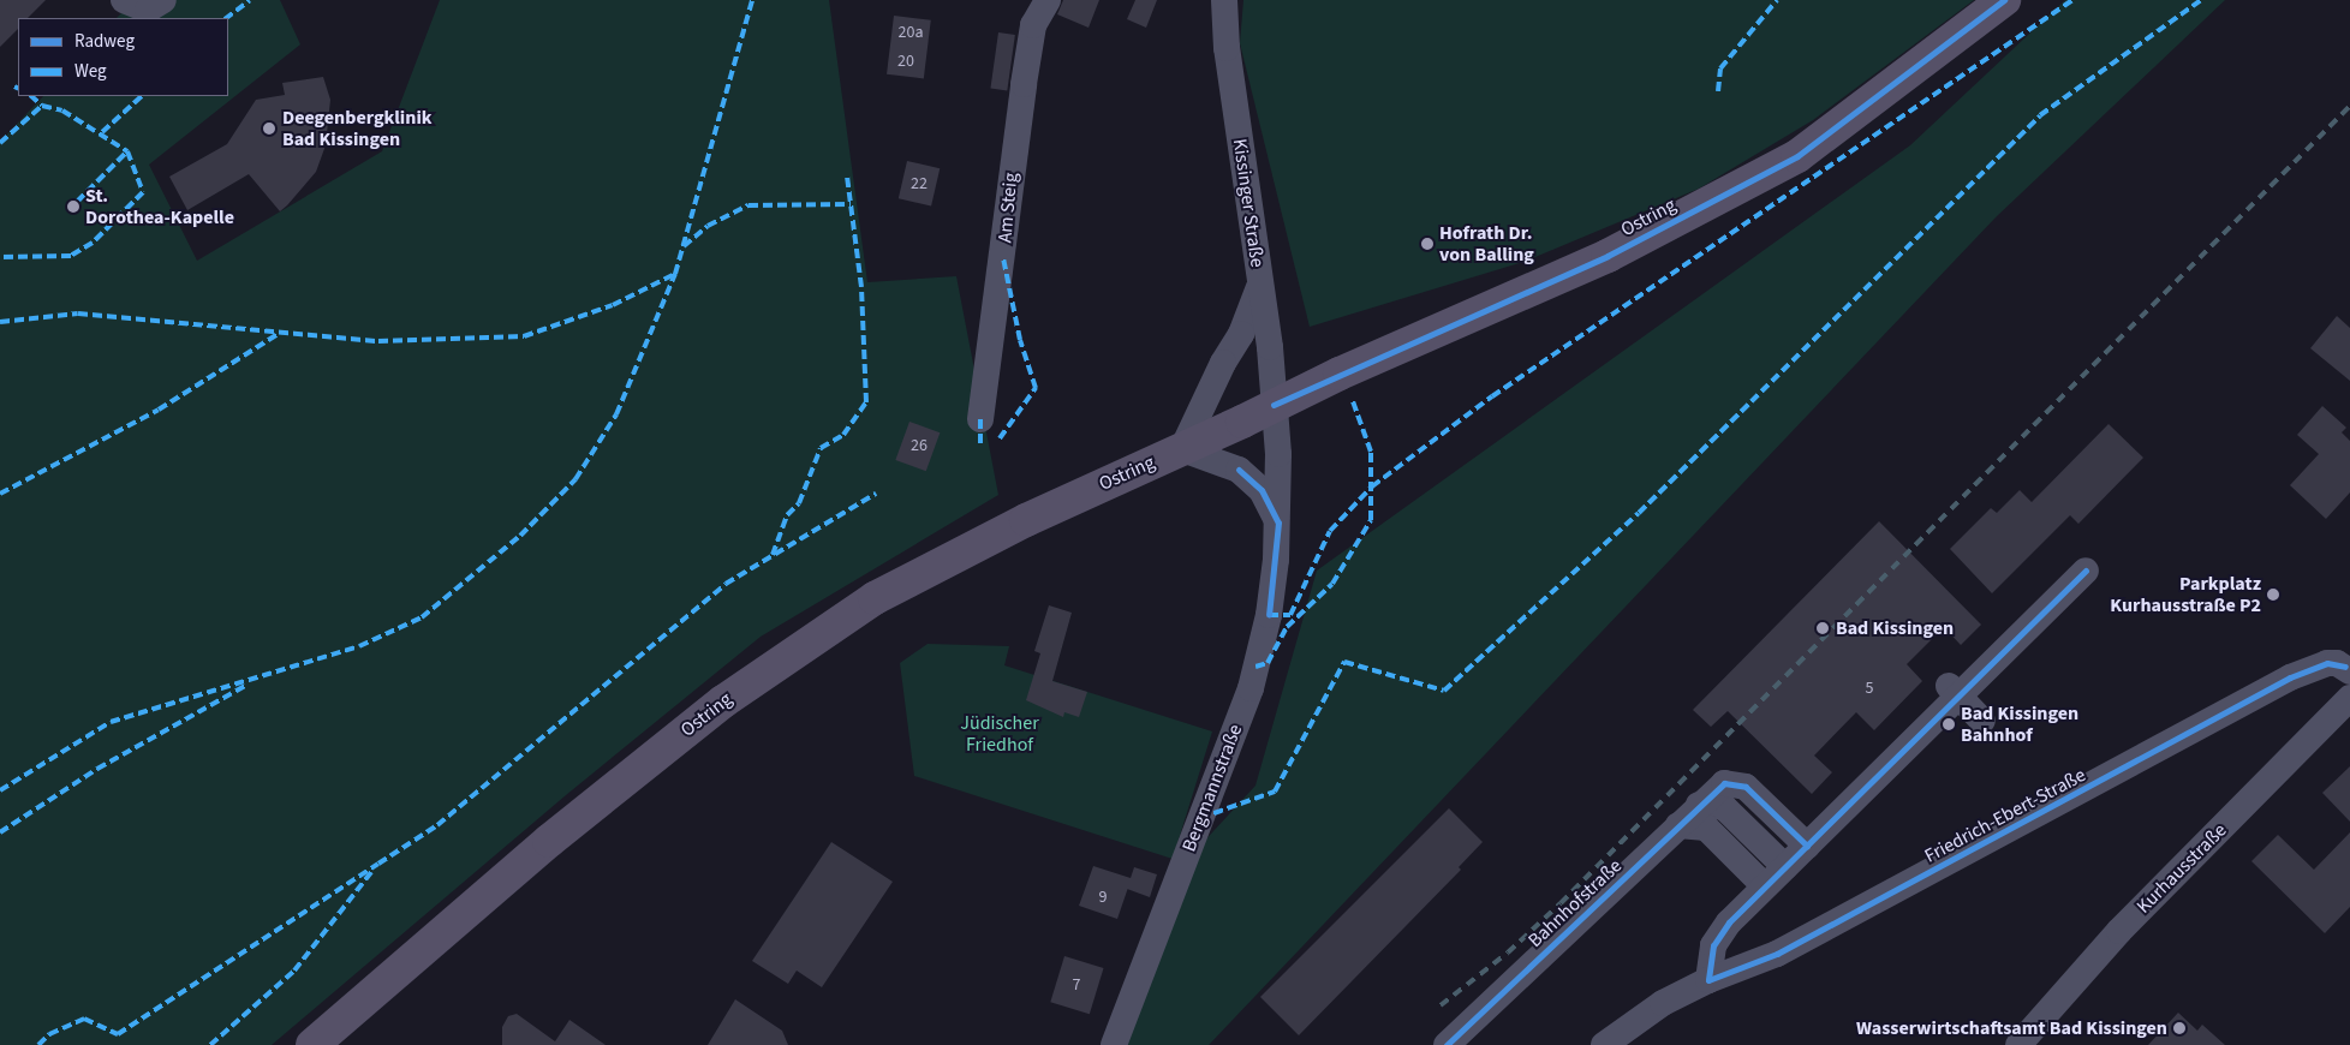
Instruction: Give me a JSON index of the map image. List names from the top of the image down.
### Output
{
  "streets": {
    "main road": ["Ostring"],
    "street": [
      "Kissinger Straße",
      "Am Steig",
      "Bergmannstraße",
      "Friedrich-Ebert-Straße",
      "Kurhausstraße",
      "Bahnhofstraße"
    ]
  },
  "crossings": [
    ["Kissinger Straße", "Ostring"],
    ["Kissinger Straße", "Bergmannstraße"],
    ["Ostring", "Bergmannstraße"]
  ],
  "parks": ["Jüdischer Friedhof"],
  "places": [
    "Deegenbergklinik Bad Kissingen",
    "St. Dorothea-Kapelle",
    "Hofrath Dr. von Balling",
    "Parkplatz Kurhausstraße P2",
    "Bad Kissingen",
    "Bad Kissingen Bahnhof",
    "Wasserwirtschaftsamt Bad Kissingen"
  ],
  "house_numbers": [
    "20a",
    "20",
    "22",
    "26",
    "5",
    "9",
    "7"
  ],
  "legend": ["Radweg", "Weg"]
}
